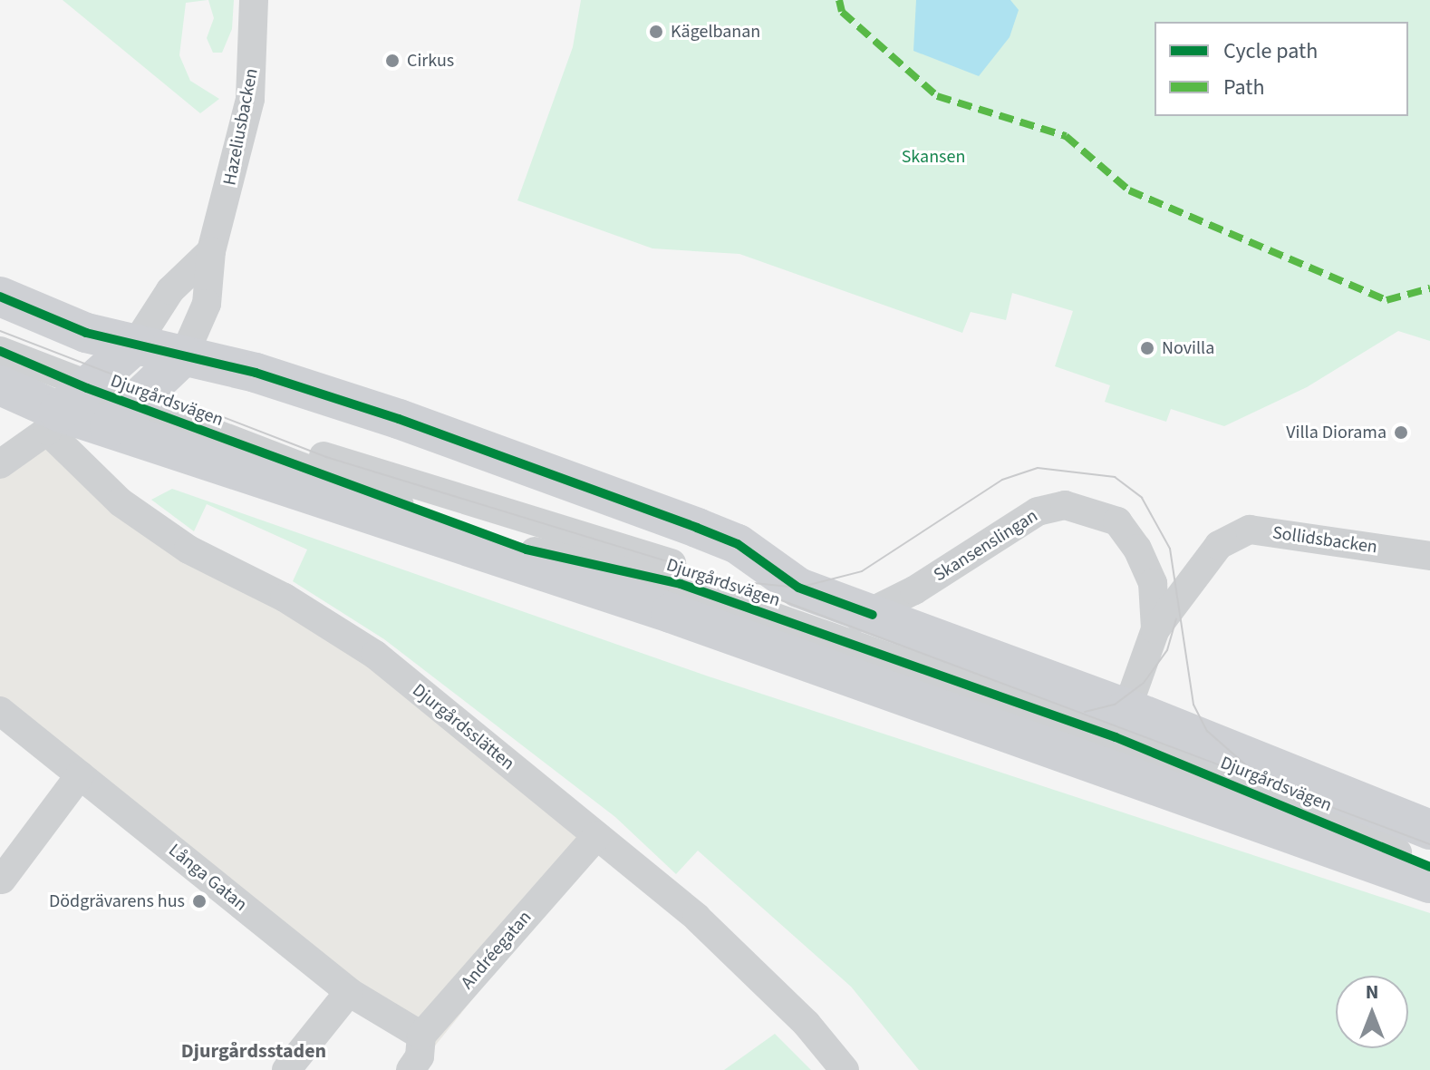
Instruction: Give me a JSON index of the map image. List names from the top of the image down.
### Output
{
  "streets": {
    "street": [
      "Hazeliusbacken",
      "Djurgårdsvägen",
      "Sollidsbacken",
      "Skansenslingan",
      "Djurgårdsslätten",
      "Långa Gatan",
      "Andréegatan"
    ]
  },
  "crossings": [
    ["Hazeliusbacken", "Djurgårdsvägen"],
    ["Djurgårdsvägen", "Sollidsbacken"],
    ["Djurgårdsvägen", "Skansenslingan"],
    ["Djurgårdsvägen", "Djurgårdsslätten"],
    ["Sollidsbacken", "Skansenslingan"],
    ["Djurgårdsslätten", "Andréegatan"],
    ["Långa Gatan", "Andréegatan"]
  ],
  "districts": ["Djurgårdsstaden"],
  "parks": ["Skansen"],
  "places": [
    "Kägelbanan",
    "Cirkus",
    "Novilla",
    "Villa Diorama",
    "Dödgrävarens hus"
  ],
  "legend": ["Cycle path", "Path"],
  "north": "top"
}
